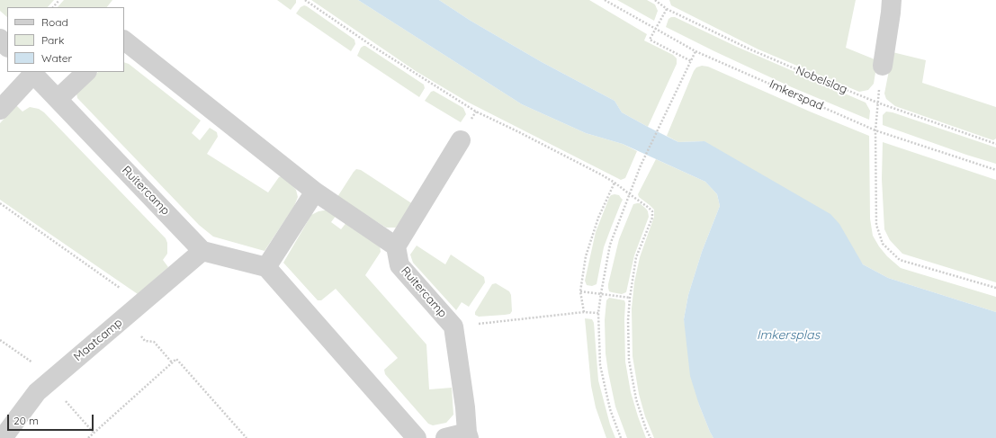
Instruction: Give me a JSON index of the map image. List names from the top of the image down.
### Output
{
  "streets": {
    "street": ["Ruitercamp", "Maatcamp"],
    "path": ["Nobelslag", "Imkerspad"]
  },
  "crossings": [
    ["Ruitercamp", "Maatcamp"]
  ],
  "water": ["Imkersplas"],
  "legend": ["Road", "Park", "Water"],
  "scale_bar": "20 m"
}
